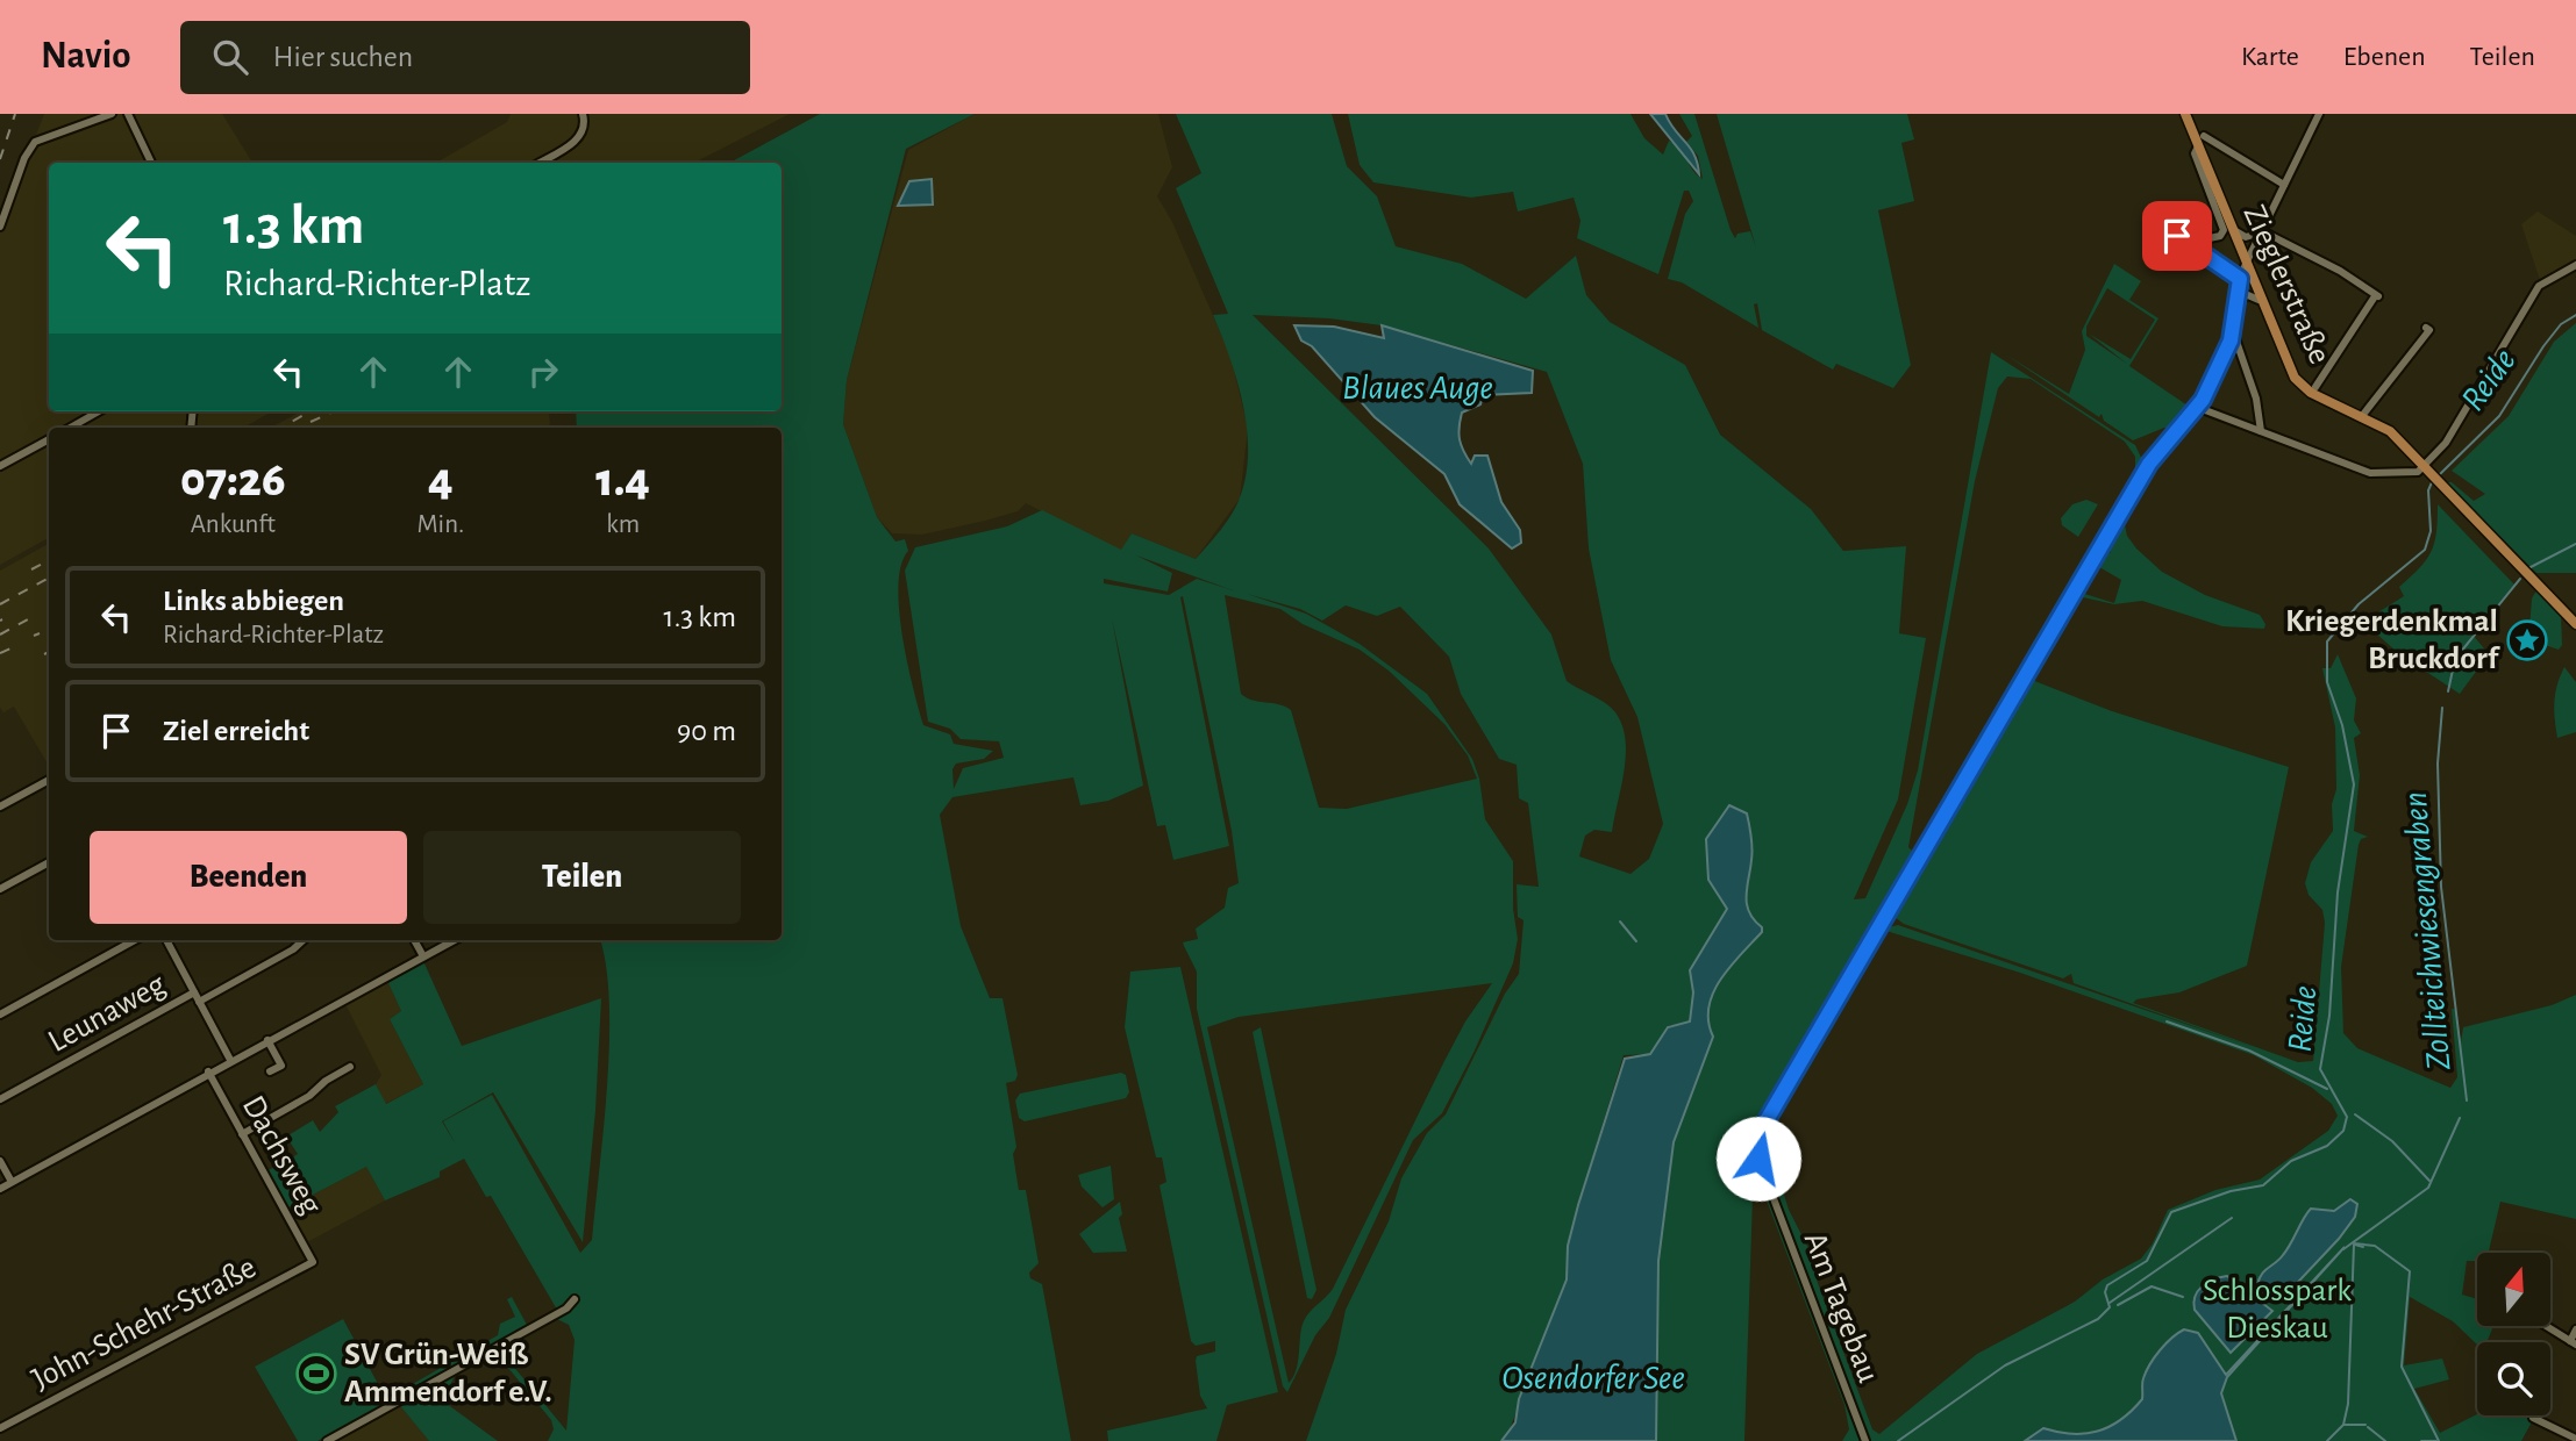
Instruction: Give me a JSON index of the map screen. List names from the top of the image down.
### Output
{
  "streets": {
    "main road": ["Zieglerstraße"],
    "street": [
      "Leunaweg",
      "Dachsweg",
      "Am Tagebau",
      "John-Schehr-Straße"
    ]
  },
  "crossings": [
    ["Zieglerstraße", "Am Tagebau"],
    ["Dachsweg", "John-Schehr-Straße"]
  ],
  "water": [
    "Reide",
    "Blaues Auge",
    "Zollteichwiesengraben",
    "Osendorfer See"
  ],
  "parks": ["Schlosspark Dieskau"],
  "places": {
    "place": ["Kriegerdenkmal Bruckdorf"],
    "sports": ["SV Grün-Weiß Ammendorf e.V."]
  },
  "north": "top",
  "page": {
    "header": "Navio",
    "search": "Hier suchen",
    "nav": ["Karte", "Ebenen", "Teilen"],
    "turn": ["1.3 km", "Richard-Richter-Platz"],
    "eta": [
      "07:26",
      "Ankunft",
      "4",
      "Min.",
      "1.4",
      "km"
    ],
    "list": [
      {
        "name": "Links abbiegen",
        "note": "Richard-Richter-Platz",
        "value": "1.3 km"
      },
      {
        "name": "Ziel erreicht",
        "value": "90 m"
      }
    ],
    "buttons": ["Beenden", "Teilen"]
  }
}
